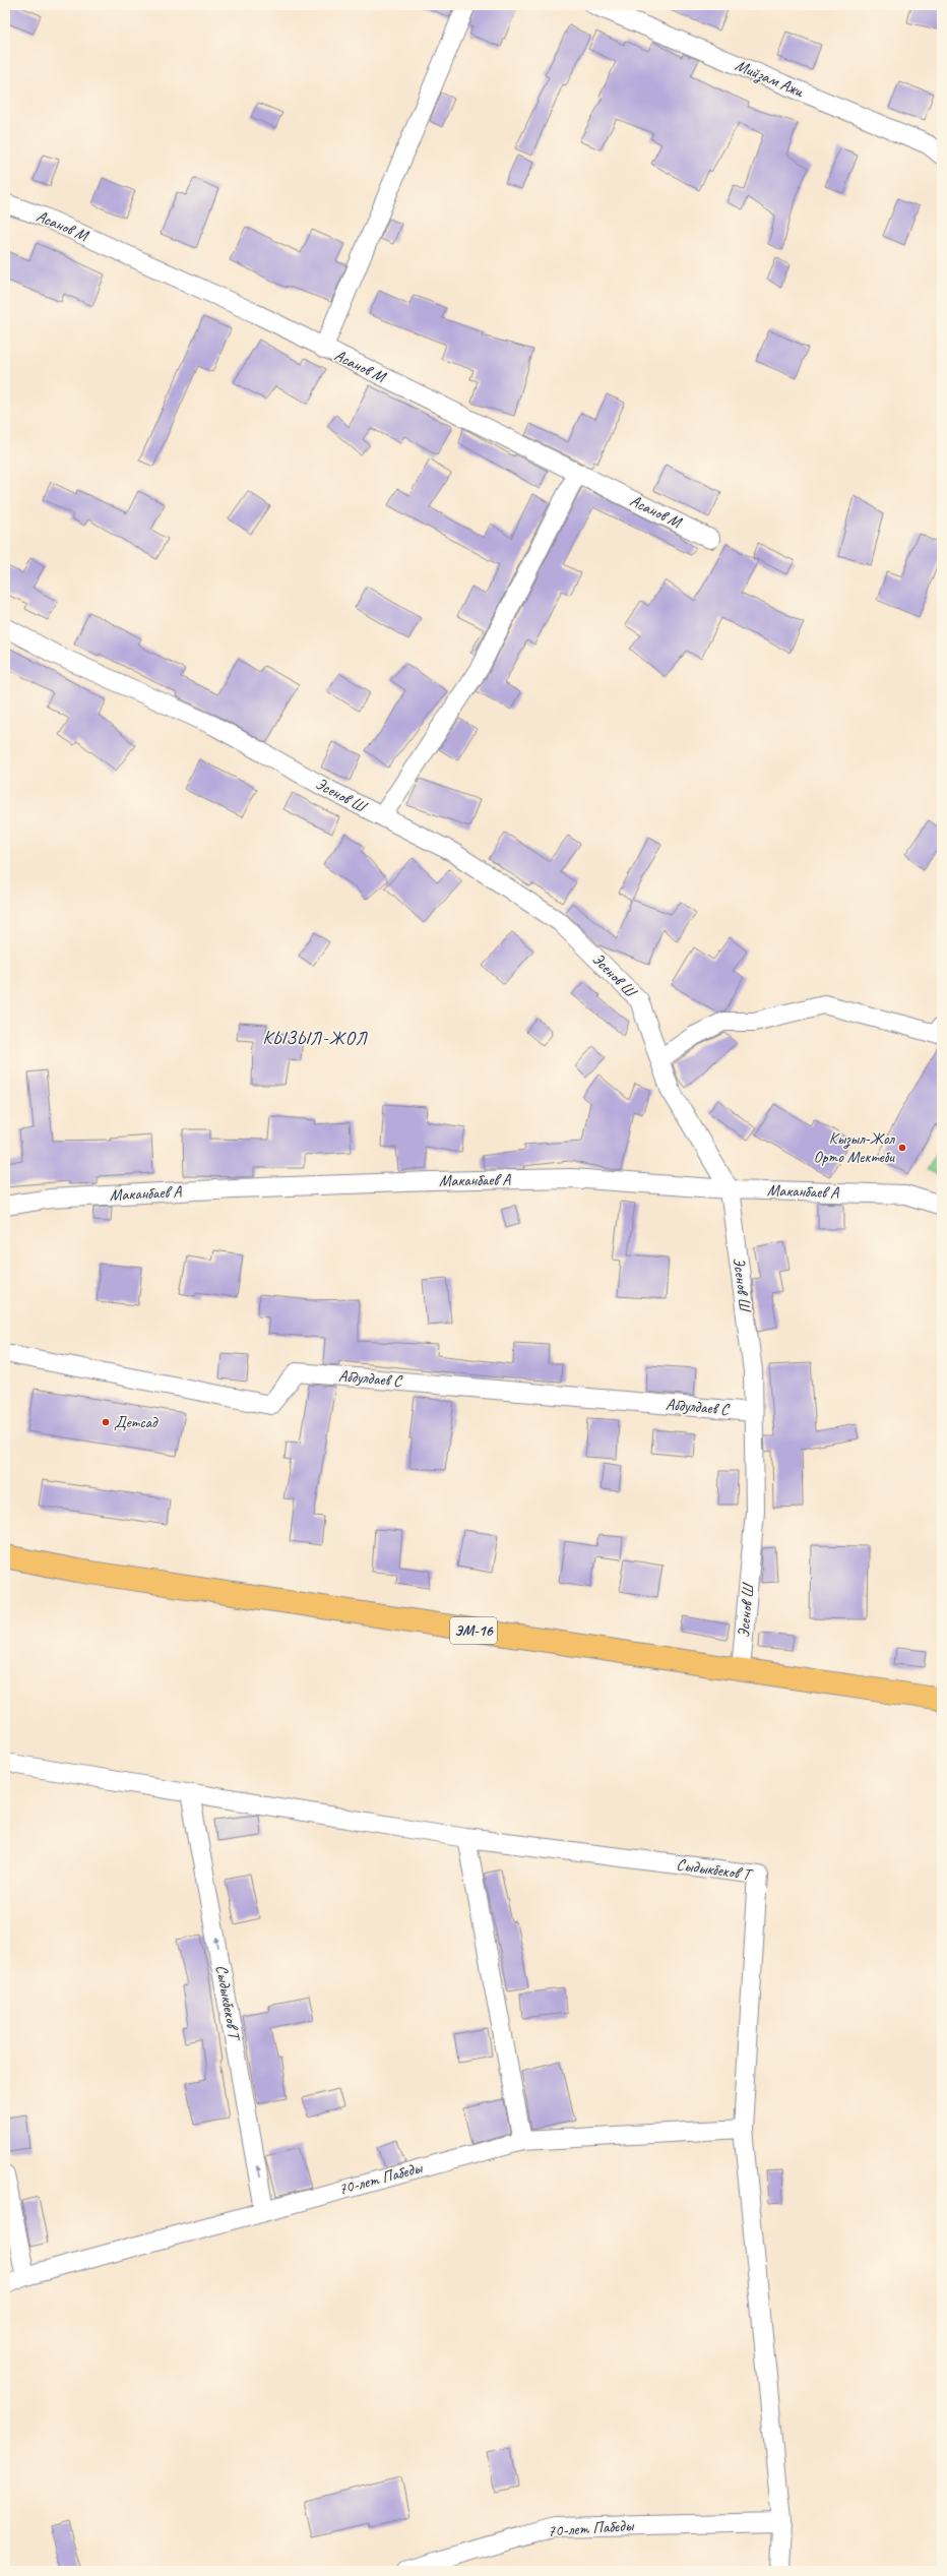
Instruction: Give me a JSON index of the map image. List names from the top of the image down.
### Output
{
  "streets": {
    "highway": ["ЭМ-16"],
    "street": [
      "Мийзам Ажи",
      "Асанов М",
      "Эсенов Ш",
      "Маканбаев А",
      "Абдулдаев С",
      "Сыдыкбеков Т",
      "70-лет Пабеды"
    ]
  },
  "crossings": [
    ["Эсенов Ш", "Маканбаев А"],
    ["Эсенов Ш", "Абдулдаев С"],
    ["Эсенов Ш", "ЭМ-16"],
    ["Сыдыкбеков Т", "70-лет Пабеды"]
  ],
  "districts": ["КЫЗЫЛ-ЖОЛ"],
  "places": ["Кызыл-Жол Орто Мектеби", "Детсад"]
}
